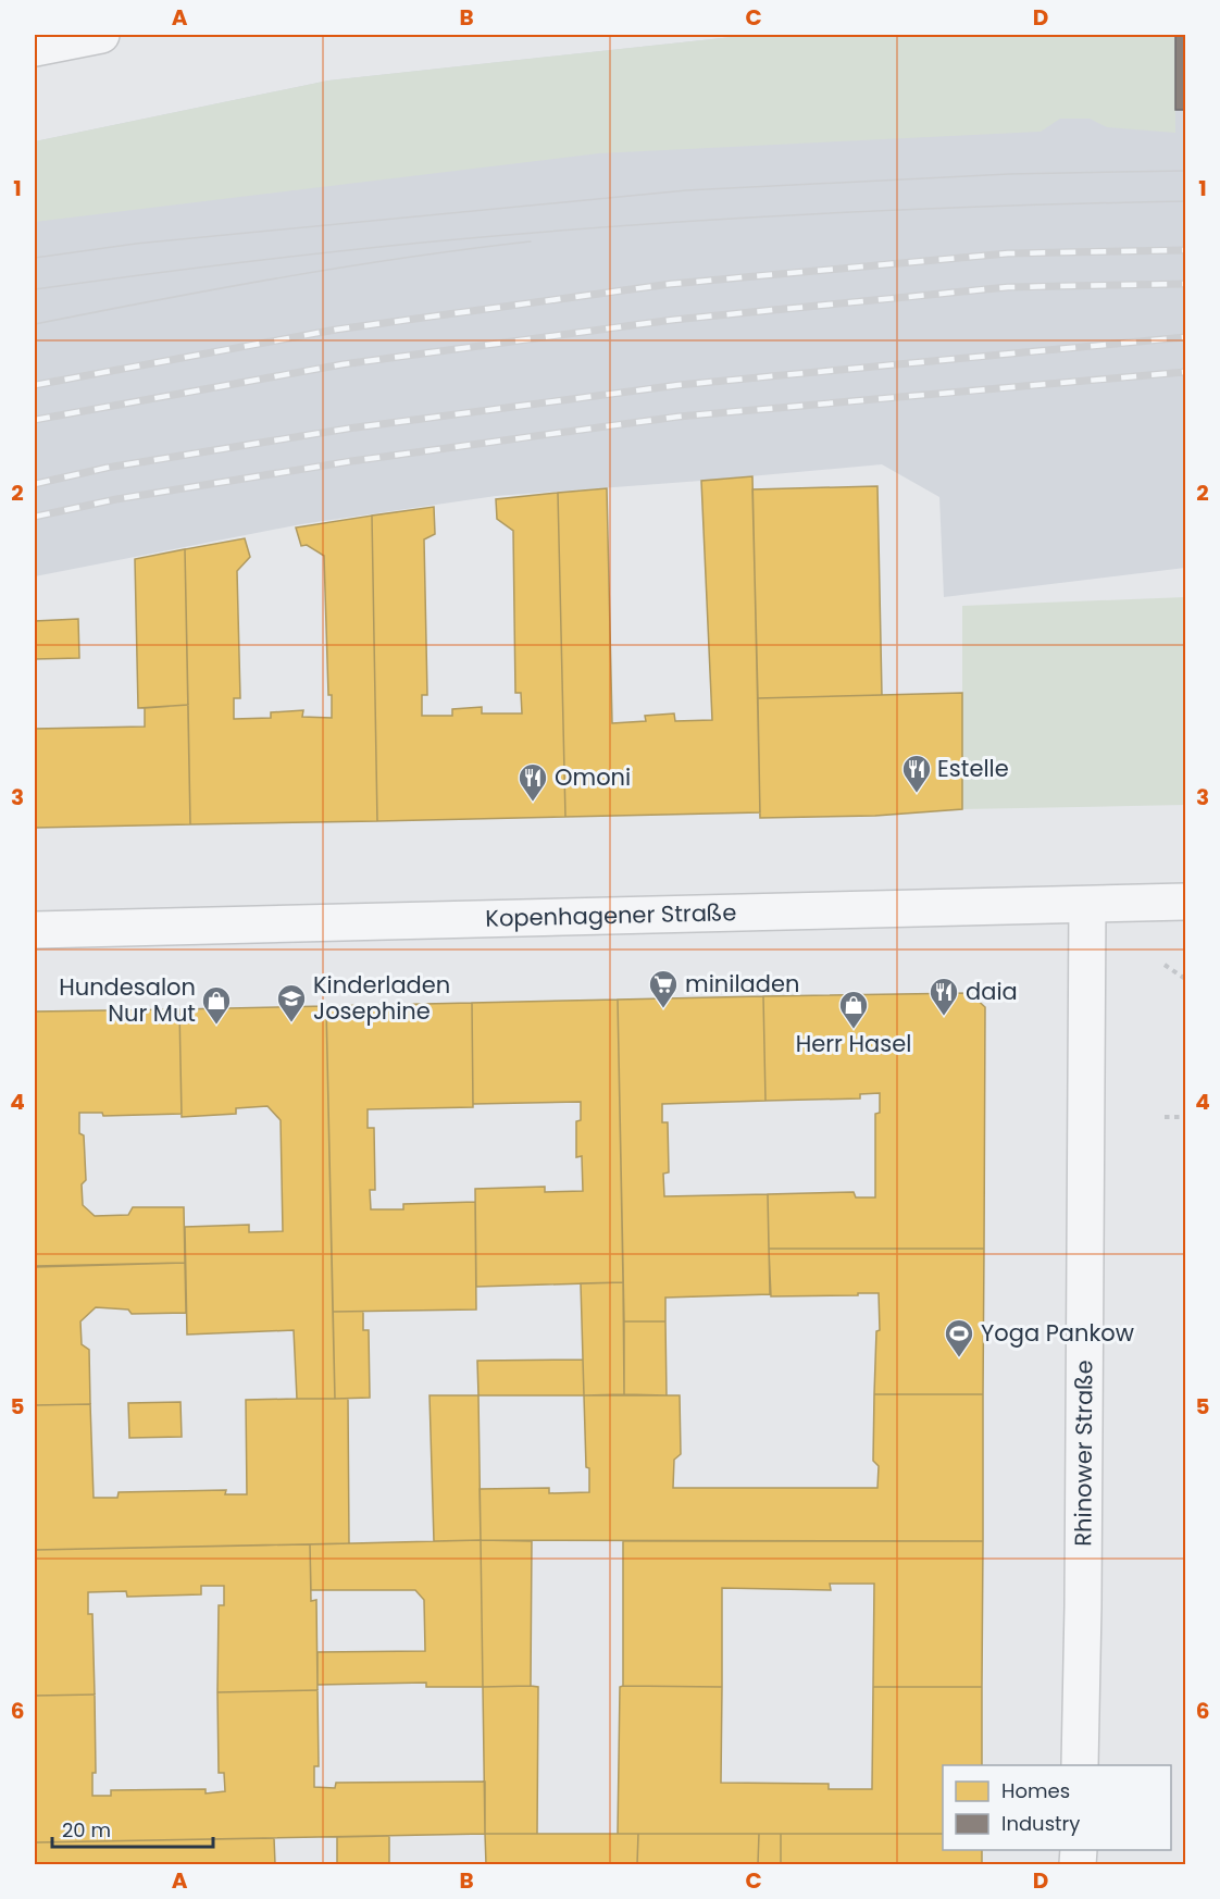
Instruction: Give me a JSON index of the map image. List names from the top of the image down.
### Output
{
  "streets": {
    "street": ["Kopenhagener Straße", "Rhinower Straße"]
  },
  "crossings": [
    ["Kopenhagener Straße", "Rhinower Straße"]
  ],
  "places": {
    "restaurant": ["Estelle", "Omoni", "daia"],
    "supermarket": ["miniladen"],
    "school or university": ["Kinderladen Josephine"],
    "shop": ["Hundesalon Nur Mut", "Herr Hasel"],
    "sports": ["Yoga Pankow"]
  },
  "legend": ["Homes", "Industry"],
  "scale_bar": "20 m",
  "grid": {
    "columns": [
      "A",
      "B",
      "C",
      "D"
    ],
    "rows": [
      "1",
      "2",
      "3",
      "4",
      "5",
      "6"
    ]
  }
}
